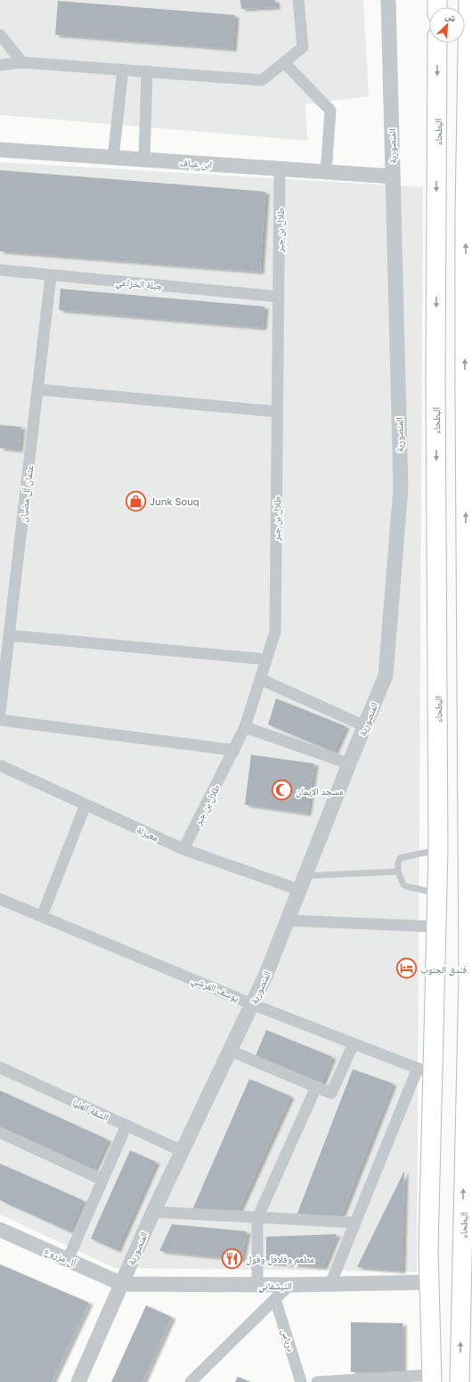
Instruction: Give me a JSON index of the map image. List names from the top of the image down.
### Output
{
  "streets": {
    "main road": ["البطحاء"],
    "street": [
      "المنصورية",
      "ابن عياف",
      "طلال بن جبر",
      "جبلة الخزاعي",
      "عثمان آل مضيان",
      "معيزلة",
      "يوسف القرشي",
      "الشقة العليا",
      "آل مزروع",
      "التيشفاني",
      "درباس"
    ]
  },
  "crossings": [
    ["البطحاء", "يوسف القرشي"],
    ["البطحاء", "التيشفاني"],
    ["المنصورية", "ابن عياف"],
    ["المنصورية", "معيزلة"],
    ["المنصورية", "يوسف القرشي"],
    ["المنصورية", "الشقة العليا"],
    ["المنصورية", "آل مزروع"],
    ["المنصورية", "التيشفاني"],
    ["ابن عياف", "طلال بن جبر"],
    ["طلال بن جبر", "جبلة الخزاعي"],
    ["طلال بن جبر", "معيزلة"],
    ["جبلة الخزاعي", "عثمان آل مضيان"],
    ["آل مزروع", "التيشفاني"]
  ],
  "places": {
    "shop": ["Junk Souq"],
    "mosque": ["مسجد الإيمان"],
    "hotel": ["فندق الجنوب"],
    "restaurant": ["مطعم وفلافل وفول"]
  },
  "north": "top right"
}
